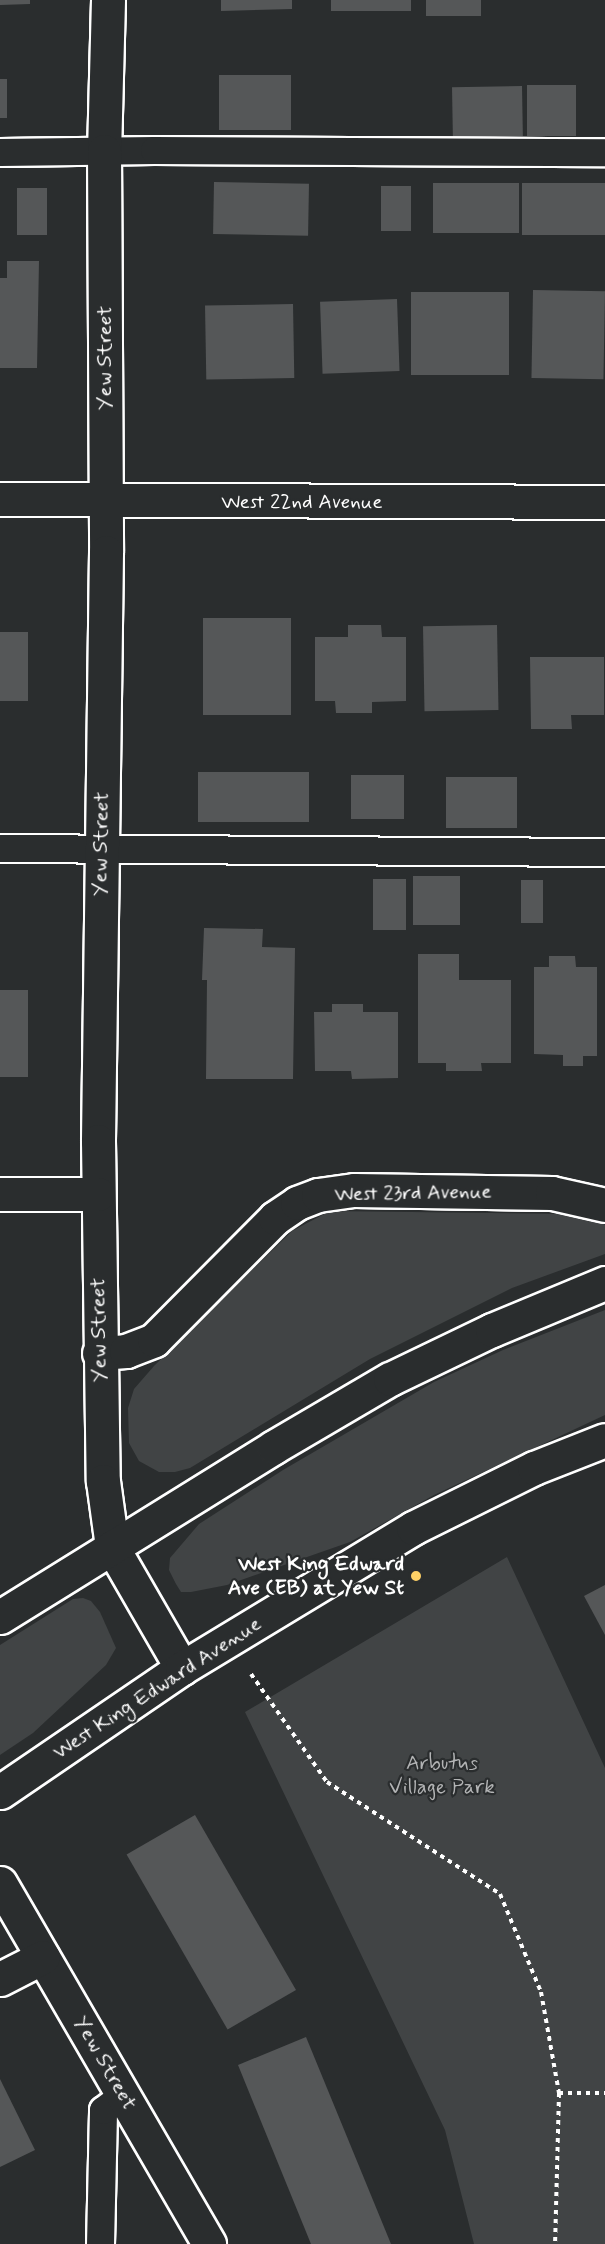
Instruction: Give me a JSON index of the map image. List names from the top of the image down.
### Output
{
  "streets": {
    "street": [
      "Yew Street",
      "West 22nd Avenue",
      "West 23rd Avenue",
      "West King Edward Avenue"
    ]
  },
  "crossings": [
    ["Yew Street", "West 22nd Avenue"],
    ["Yew Street", "West 23rd Avenue"],
    ["Yew Street", "West King Edward Avenue"]
  ],
  "parks": ["Arbutus Village Park"],
  "places": ["West King Edward Ave (EB) at Yew St"]
}
